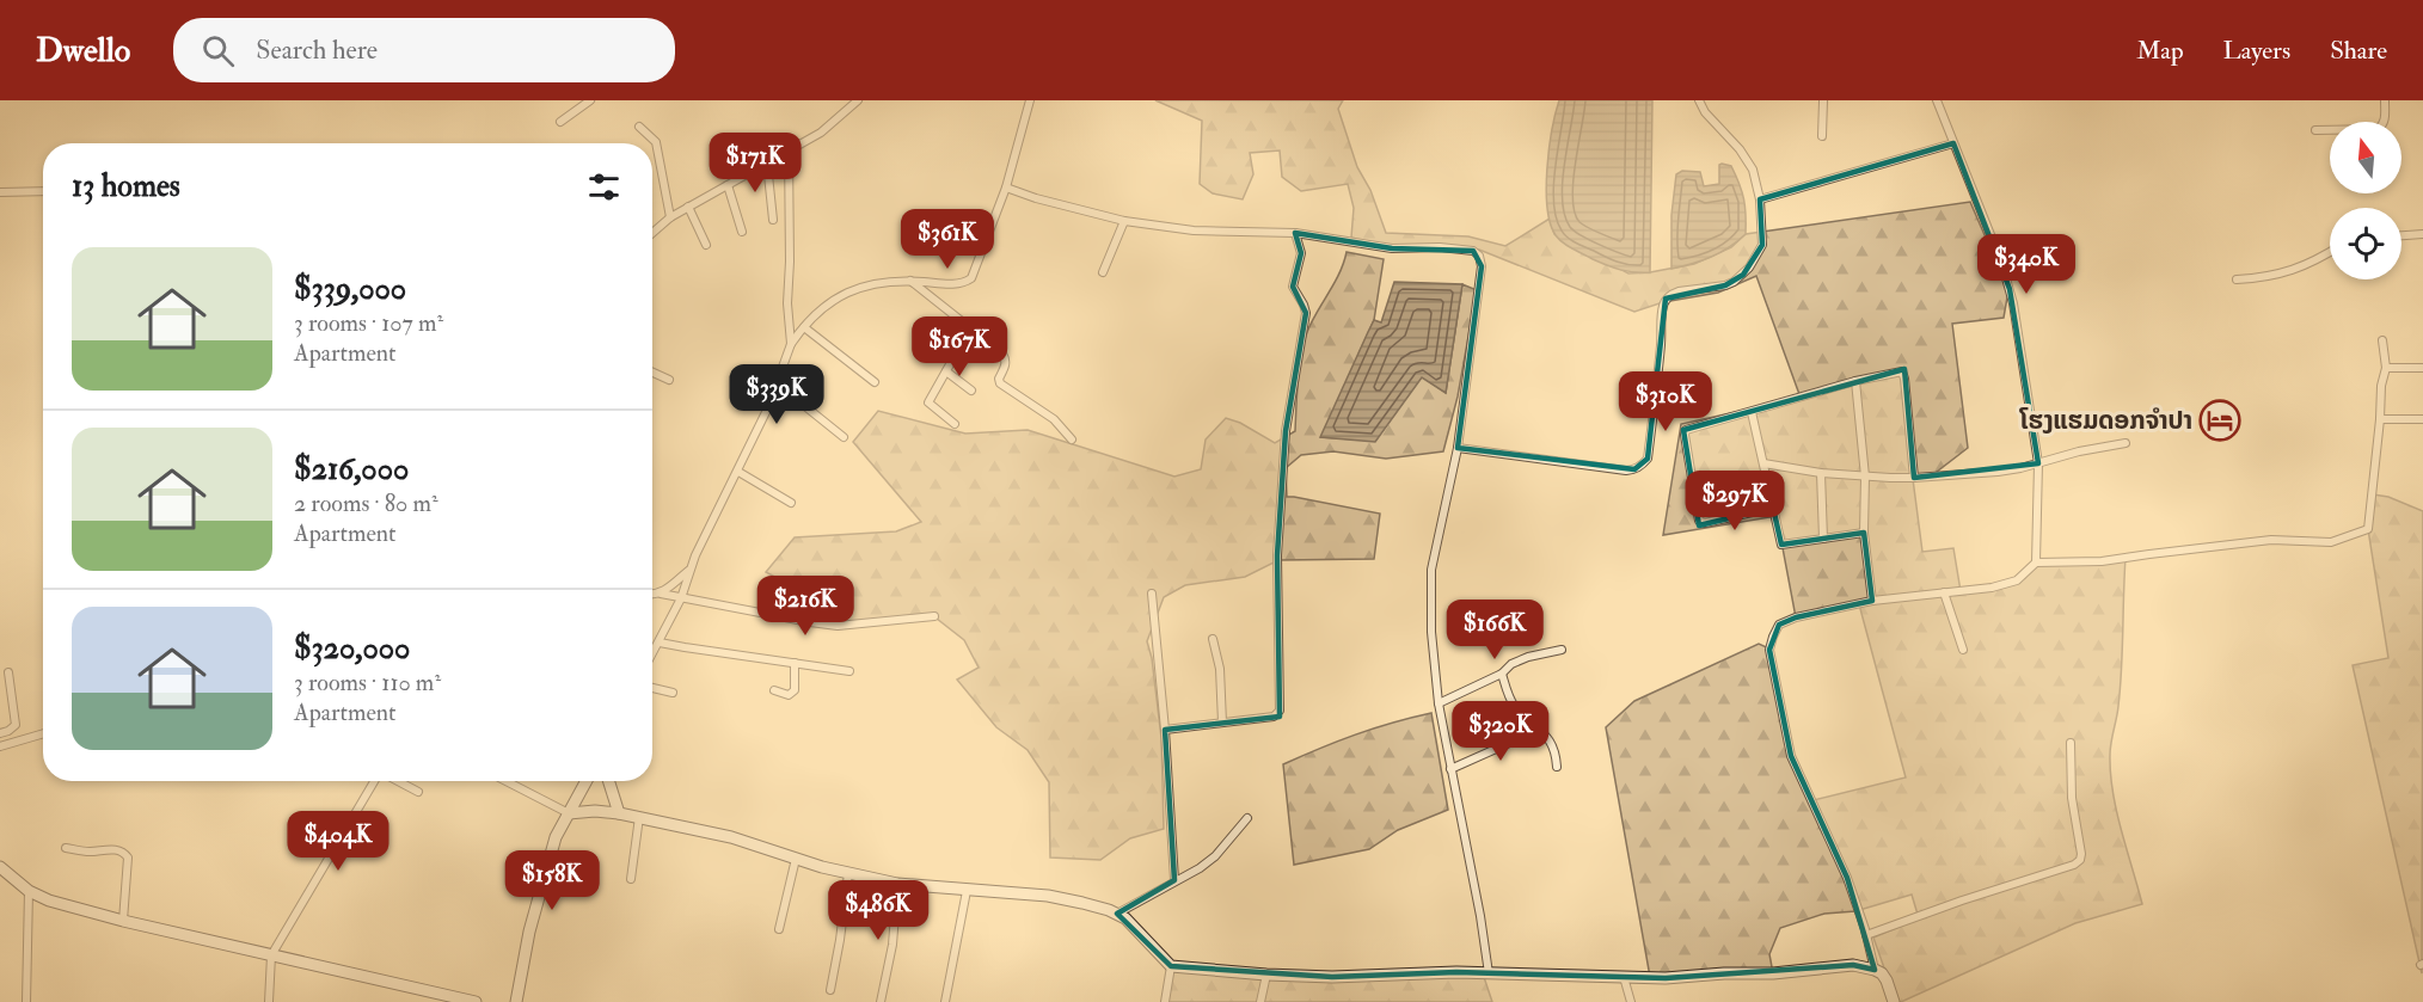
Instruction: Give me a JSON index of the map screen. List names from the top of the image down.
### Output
{
  "places": {
    "hotel": ["ໂຮງແຮມດອກຈຳປາ"]
  },
  "north": "top",
  "page": {
    "header": "Dwello",
    "search": "Search here",
    "nav": ["Map", "Layers", "Share"],
    "price": [
      "$171K",
      "$361K",
      "$340K",
      "$167K",
      "$339K",
      "$310K",
      "$297K",
      "$216K",
      "$166K",
      "$320K",
      "$404K",
      "$158K",
      "$486K"
    ],
    "heading": "13 homes",
    "list": [
      {
        "name": "$339,000",
        "note": "3 rooms · 107 m² · Apartment"
      },
      {
        "name": "$216,000",
        "note": "2 rooms · 80 m² · Apartment"
      },
      {
        "name": "$320,000",
        "note": "3 rooms · 110 m² · Apartment"
      }
    ]
  }
}
